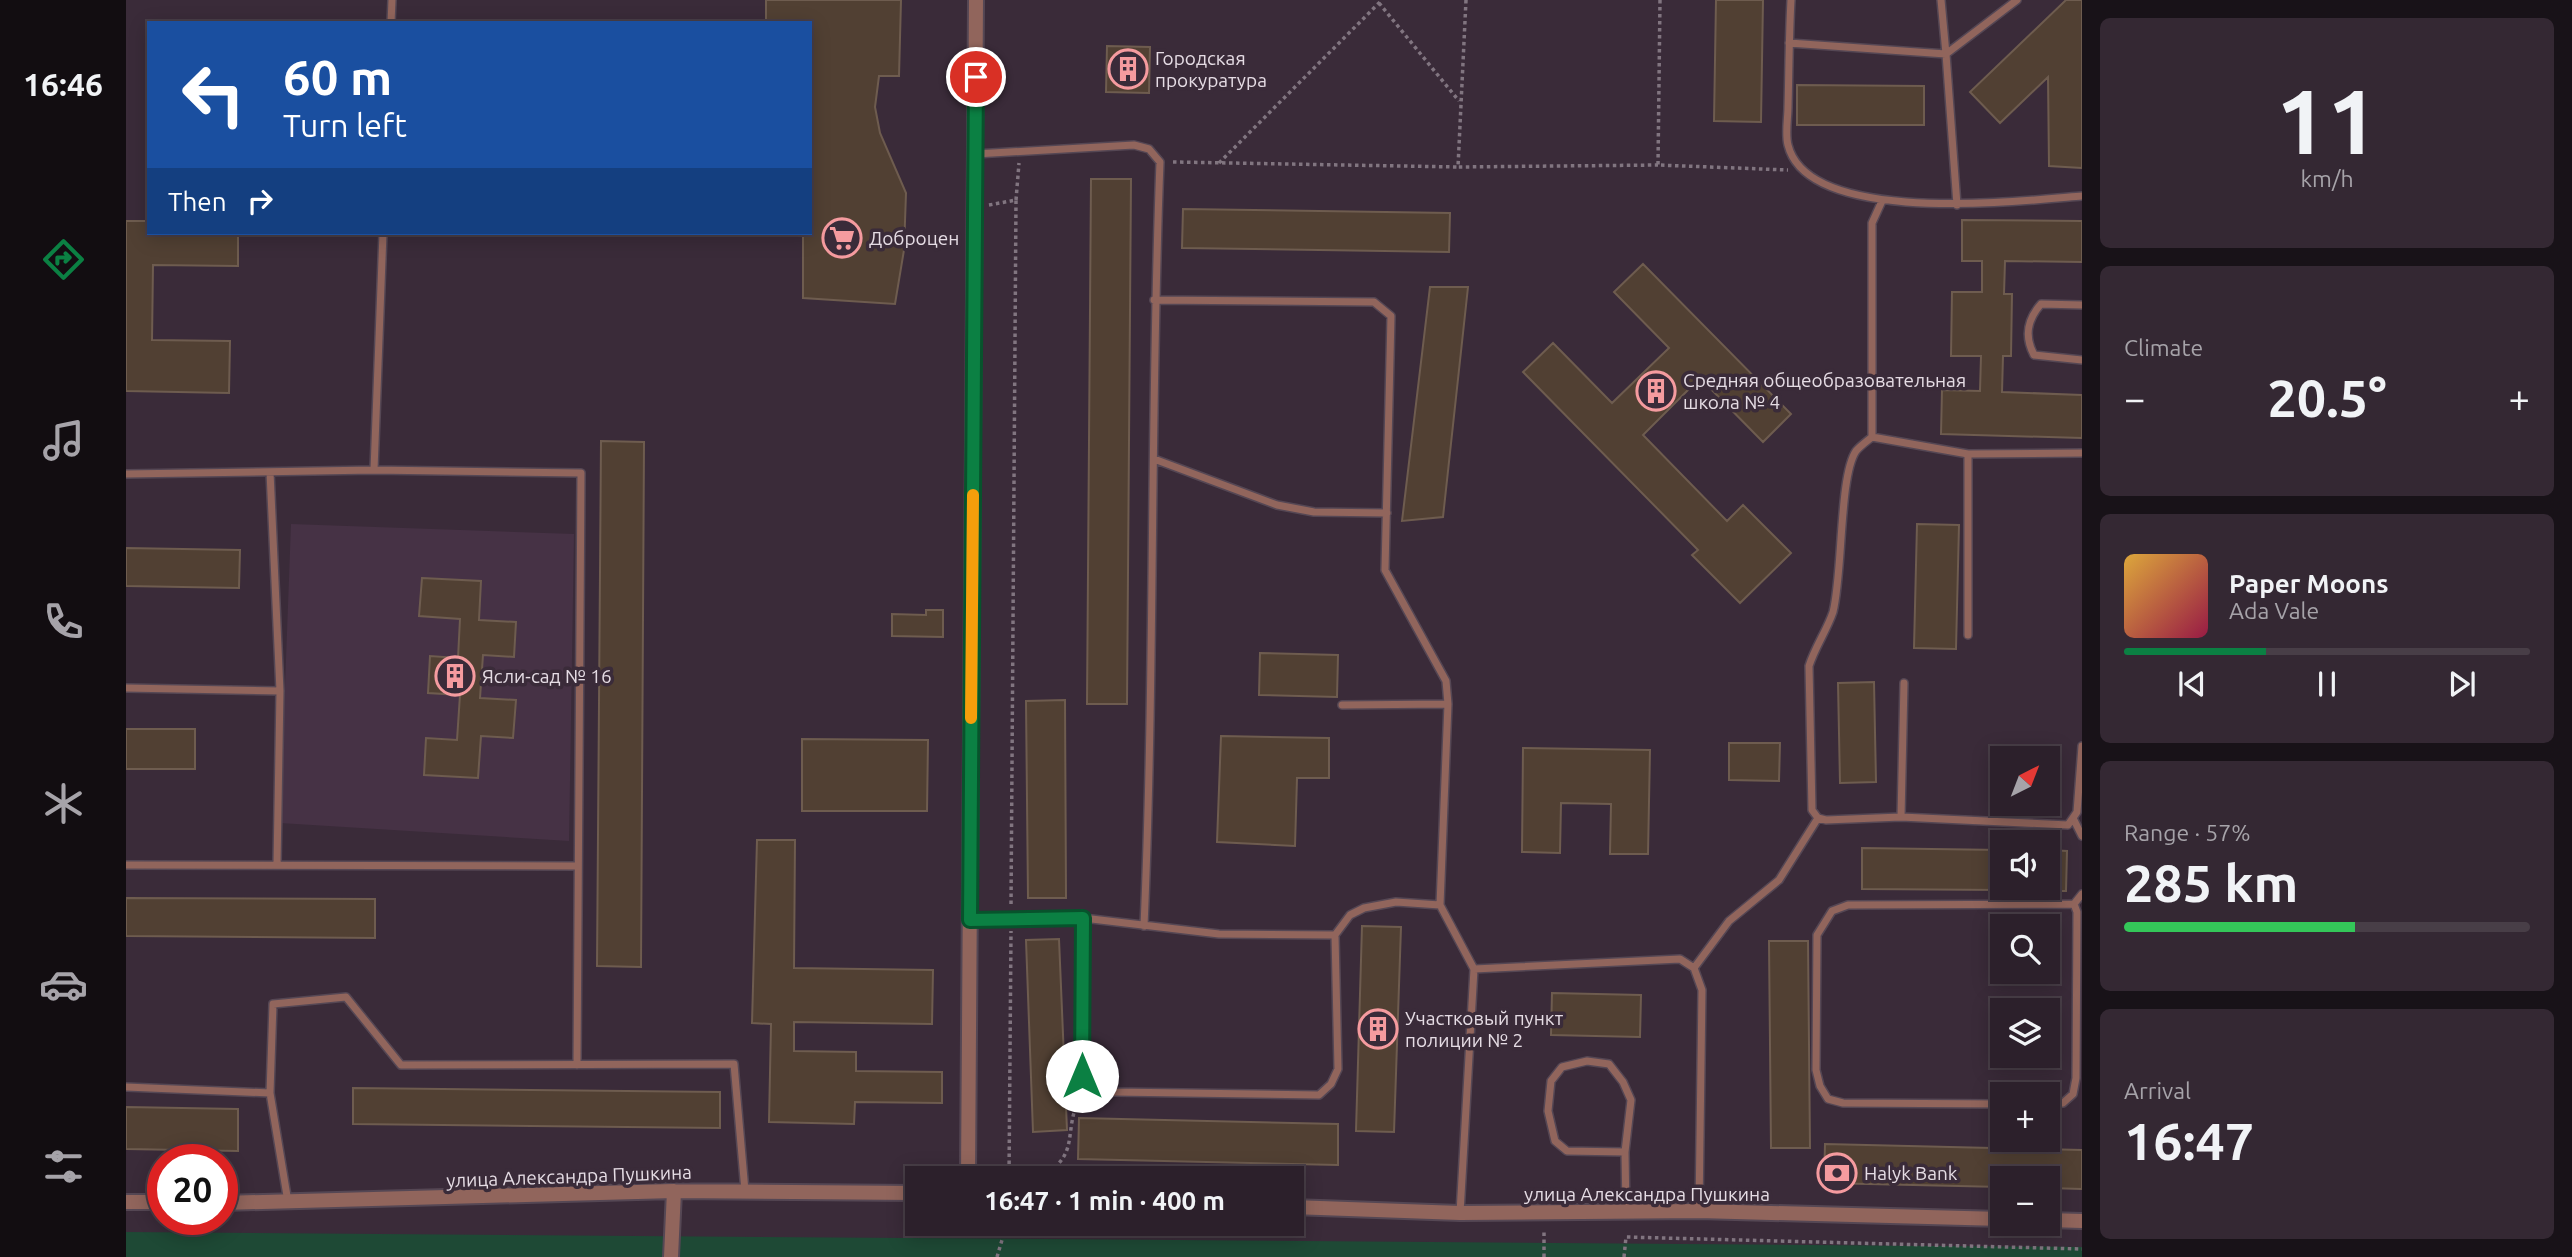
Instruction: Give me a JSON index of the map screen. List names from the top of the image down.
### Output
{
  "streets": {
    "street": ["улица Александра Пушкина"]
  },
  "places": {
    "building": [
      "Городская прокуратура",
      "Средняя общеобразовательная школа № 4",
      "Ясли-сад № 16",
      "Участковый пункт полиции № 2"
    ],
    "supermarket": ["Доброцен"],
    "bank": ["Halyk Bank"]
  },
  "north": "top right",
  "page": {
    "tabs": "16:46",
    "tile": [
      ["11", "km/h"],
      "Climate",
      ["Range · 57%", "285 km"],
      ["Arrival", "16:47"]
    ],
    "turn": ["60 m", "Turn left"],
    "then": "Then",
    "heat": ["−", "20.5°", "+"],
    "song": ["Paper Moons", "Ada Vale"],
    "map_buttons": ["+", "−"],
    "limit": "20",
    "trip": "16:47 · 1 min · 400 m"
  }
}
